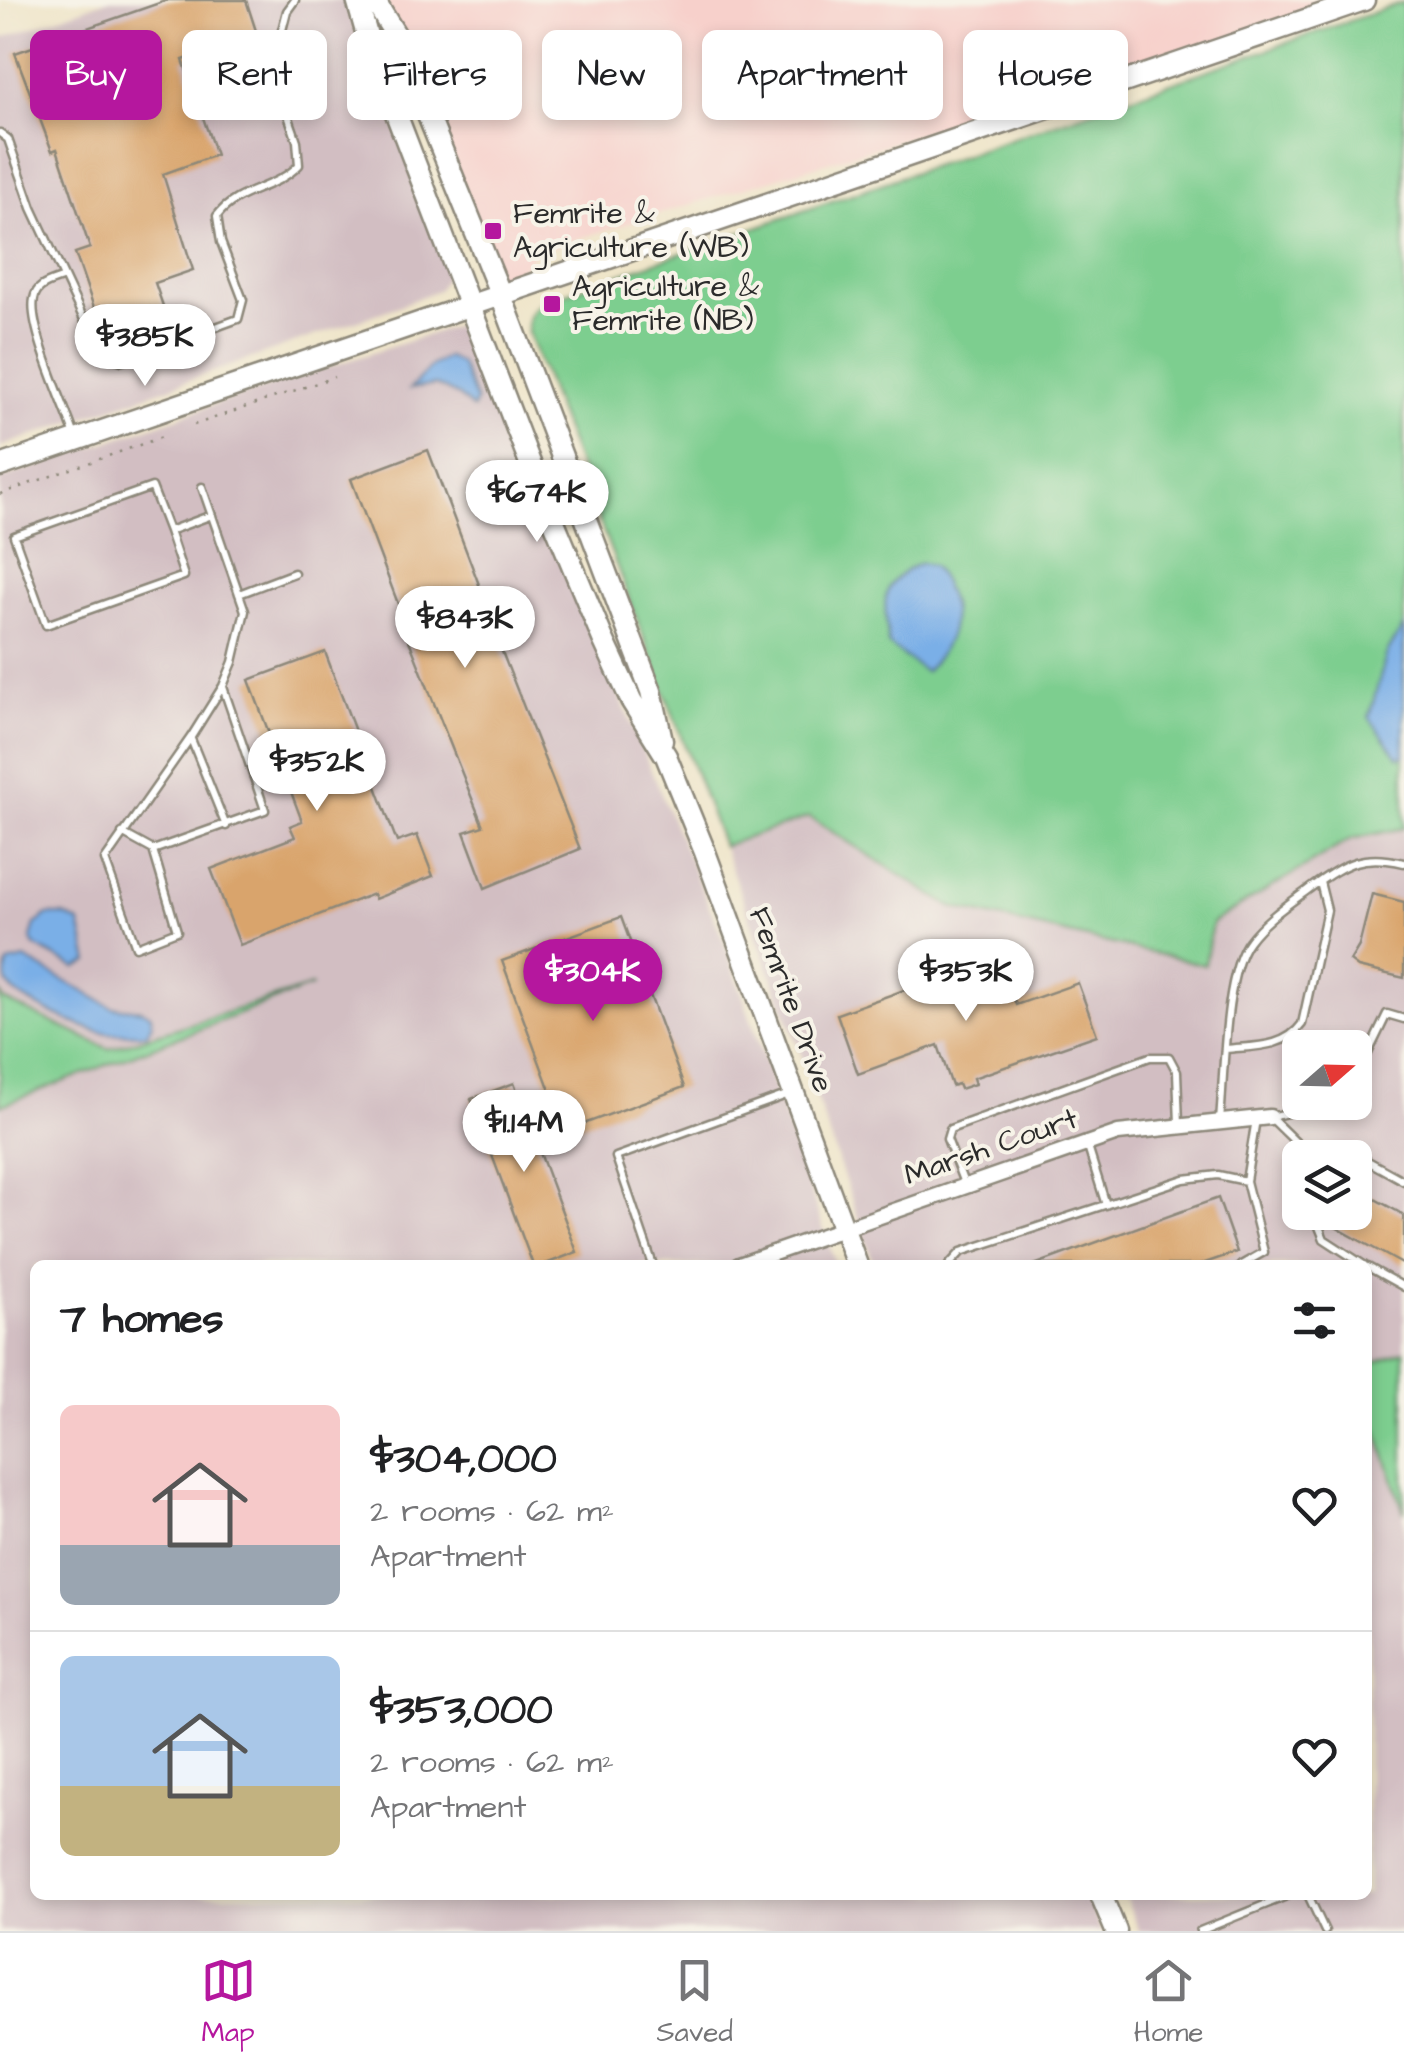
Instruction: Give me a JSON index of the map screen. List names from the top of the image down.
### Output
{
  "streets": {
    "street": ["Femrite Drive", "Marsh Court"]
  },
  "crossings": [
    ["Femrite Drive", "Marsh Court"]
  ],
  "places": {
    "transit": ["Femrite & Agriculture (WB)", "Agriculture & Femrite (NB)"]
  },
  "north": "right",
  "page": {
    "chip": [
      "Buy",
      "Rent",
      "Filters",
      "New",
      "Apartment",
      "House"
    ],
    "price": [
      "$385K",
      "$674K",
      "$843K",
      "$352K",
      "$304K",
      "$353K",
      "$1.14M"
    ],
    "heading": "7 homes",
    "list": [
      {
        "name": "$304,000",
        "note": "2 rooms · 62 m² · Apartment"
      },
      {
        "name": "$353,000",
        "note": "2 rooms · 62 m² · Apartment"
      }
    ],
    "tabs": ["Map", "Saved", "Home"]
  }
}
